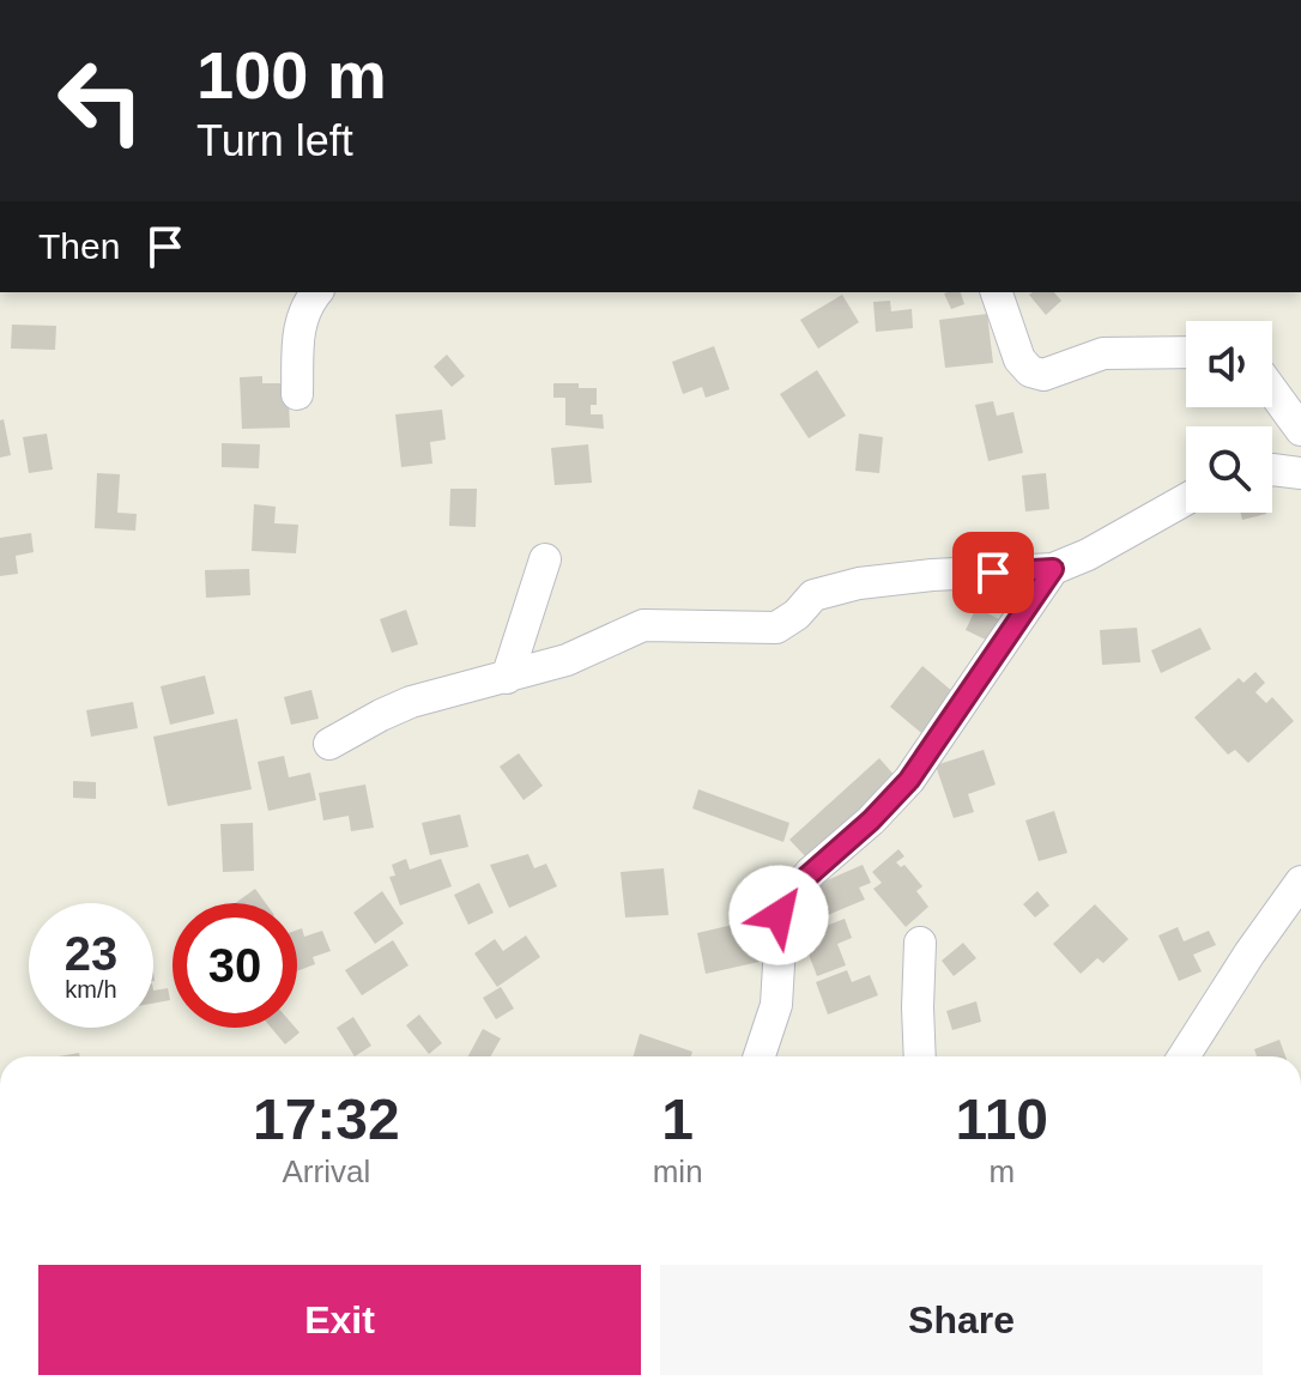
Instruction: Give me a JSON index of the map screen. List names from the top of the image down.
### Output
{
  "page": {
    "turn": ["100 m", "Turn left"],
    "then": "Then",
    "speed": "23 km/h",
    "limit": "30",
    "eta": [
      "17:32",
      "Arrival",
      "1",
      "min",
      "110",
      "m"
    ],
    "buttons": ["Exit", "Share"]
  }
}
